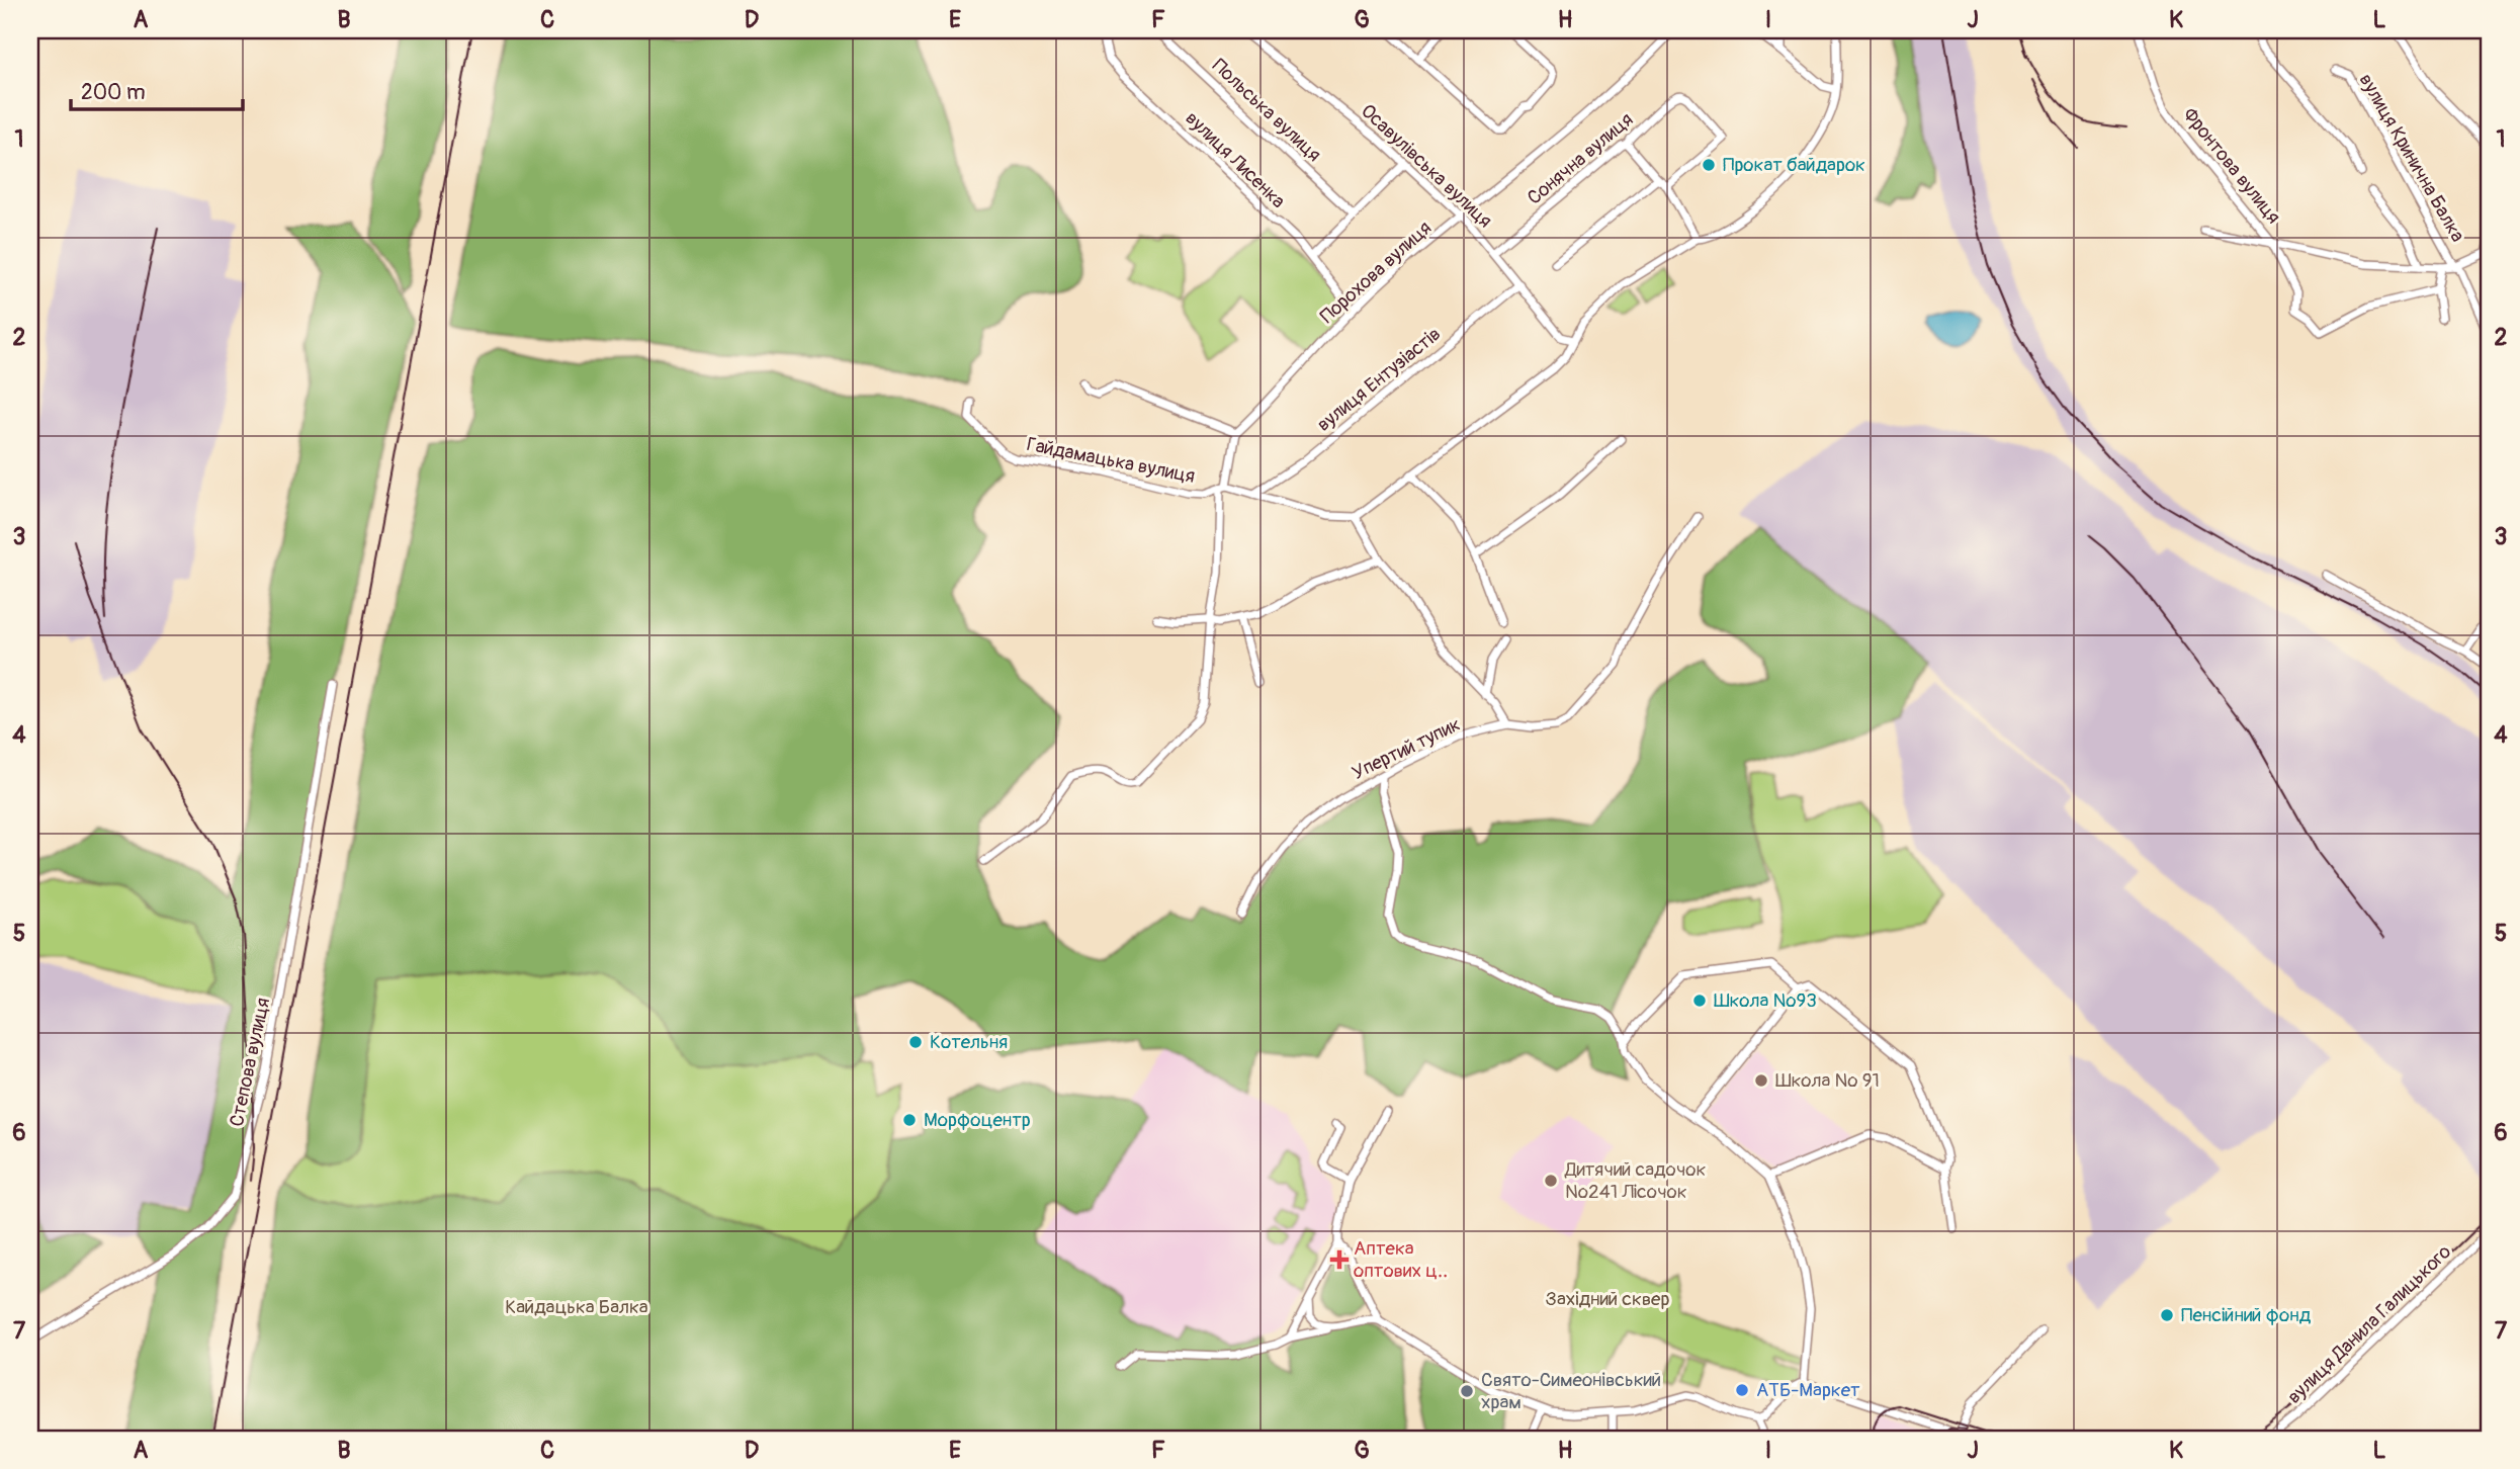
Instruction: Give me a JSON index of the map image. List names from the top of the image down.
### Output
{
  "streets": {
    "street": [
      "Польська вулиця",
      "вулиця Кринична Балка",
      "Сонячна вулиця",
      "вулиця Лисенка",
      "Осавулівська вулиця",
      "Фронтова вулиця",
      "Порохова вулиця",
      "вулиця Ентузіастів",
      "Гайдамацька вулиця",
      "Упертий тупик",
      "Степова вулиця",
      "вулиця Данила Галицького"
    ]
  },
  "crossings": [
    ["вулиця Кринична Балка", "Фронтова вулиця"],
    ["Сонячна вулиця", "Осавулівська вулиця"],
    ["вулиця Лисенка", "Порохова вулиця"],
    ["Осавулівська вулиця", "Порохова вулиця"],
    ["Осавулівська вулиця", "вулиця Ентузіастів"],
    ["вулиця Ентузіастів", "Гайдамацька вулиця"]
  ],
  "parks": ["Західний сквер", "Кайдацька Балка"],
  "places": {
    "other": [
      "Прокат байдарок",
      "Школа №93",
      "Котельня",
      "Школа № 91",
      "Морфоцентр",
      "Дитячий садочок №241 Лісочок",
      "Пенсійний фонд",
      "АТБ-Маркет",
      "Свято-Симеонівський храм"
    ],
    "health": ["Аптека оптових ц‥"]
  },
  "scale_bar": "200 m",
  "grid": {
    "columns": [
      "A",
      "B",
      "C",
      "D",
      "E",
      "F",
      "G",
      "H",
      "I",
      "J",
      "K",
      "L"
    ],
    "rows": [
      "1",
      "2",
      "3",
      "4",
      "5",
      "6",
      "7"
    ]
  }
}
